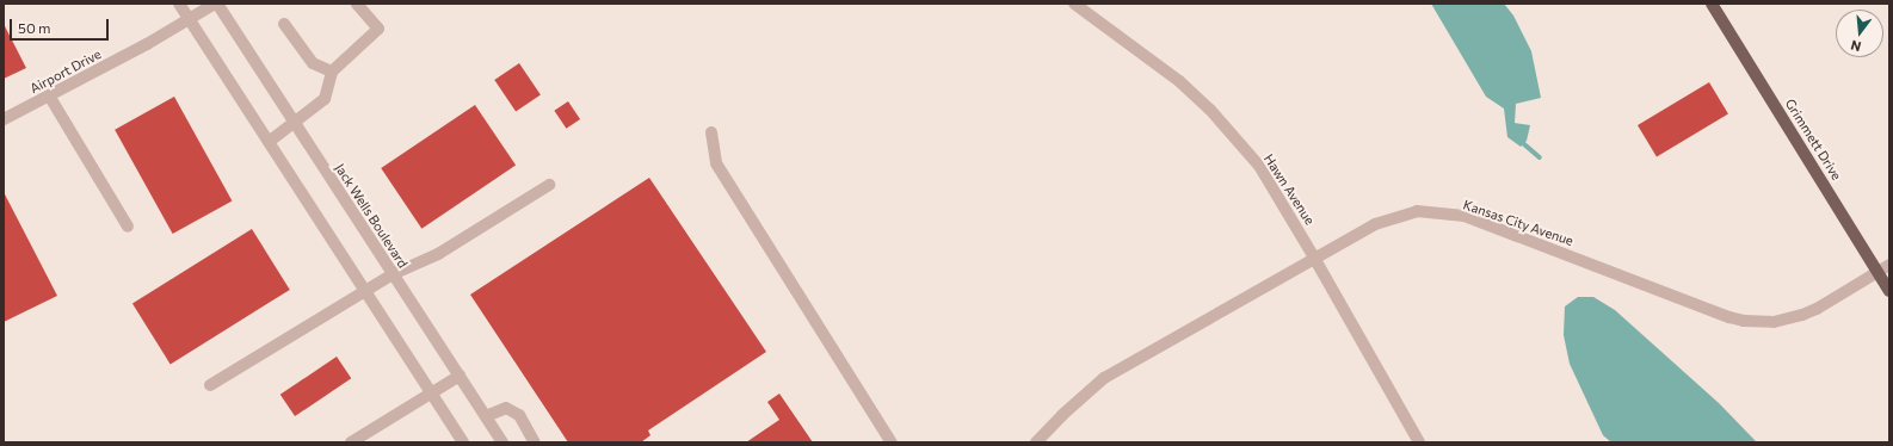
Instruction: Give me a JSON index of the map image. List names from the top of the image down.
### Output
{
  "streets": {
    "main road": ["Grimmett Drive"],
    "street": [
      "Airport Drive",
      "Hawn Avenue",
      "Jack Wells Boulevard",
      "Kansas City Avenue"
    ]
  },
  "crossings": [
    ["Airport Drive", "Jack Wells Boulevard"],
    ["Grimmett Drive", "Kansas City Avenue"],
    ["Hawn Avenue", "Kansas City Avenue"]
  ],
  "scale_bar": "50 m",
  "north": "bottom"
}
